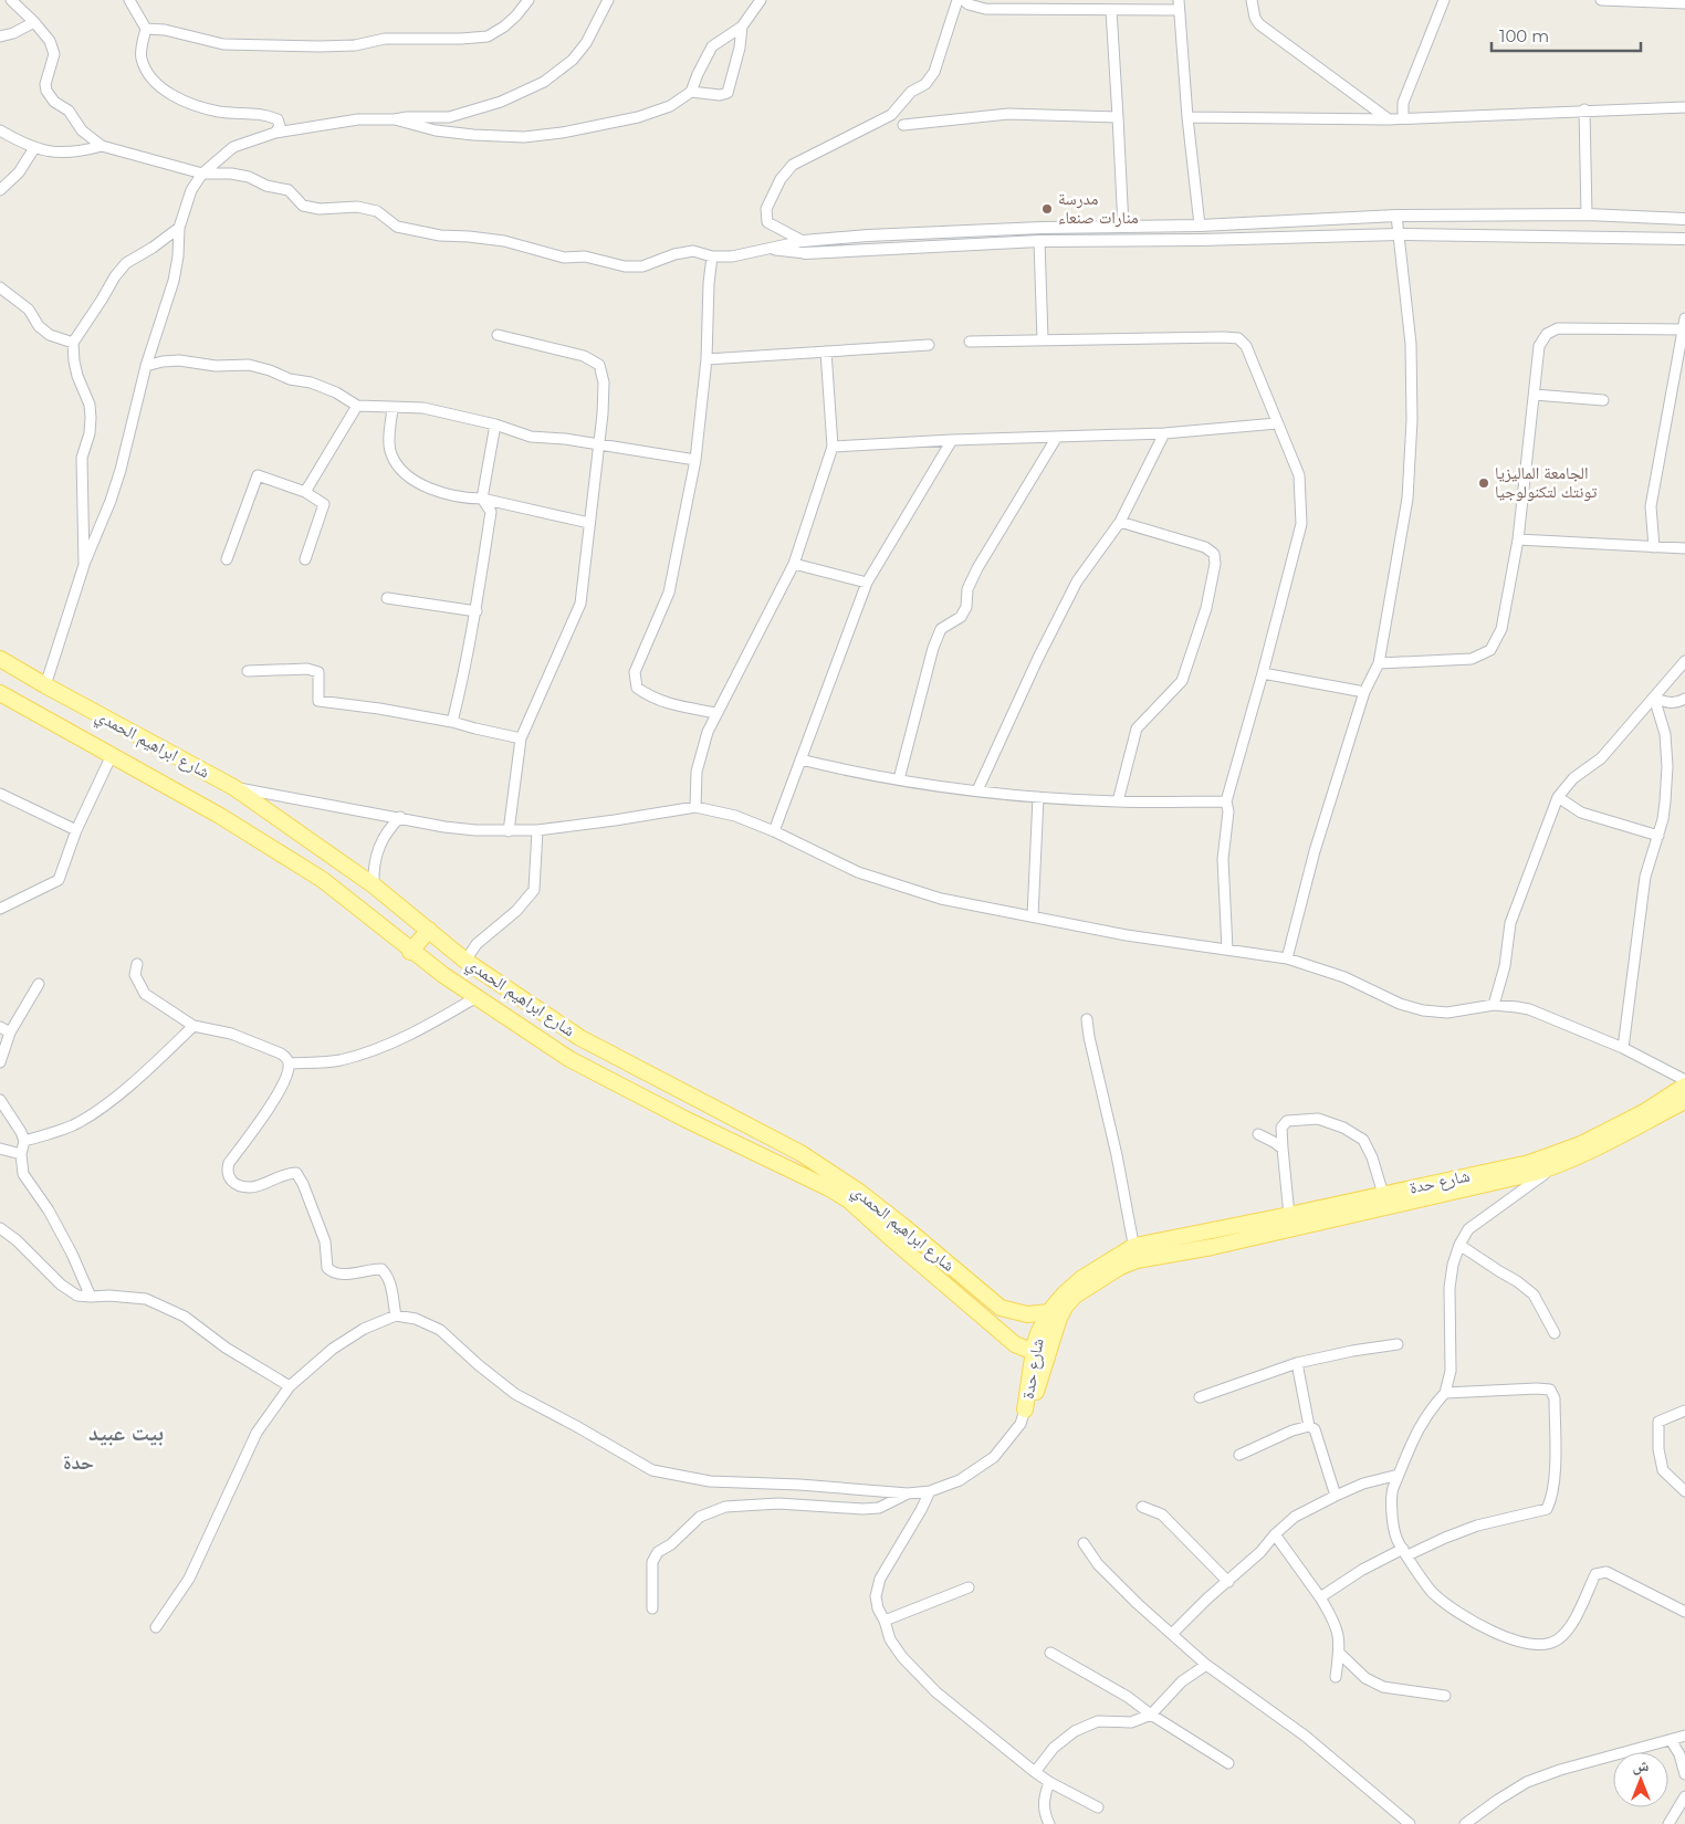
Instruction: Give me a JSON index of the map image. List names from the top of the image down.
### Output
{
  "streets": {
    "main road": ["شارع ابراهيم الحمدي", "شارع حدة"]
  },
  "crossings": [
    ["شارع ابراهيم الحمدي", "شارع حدة"]
  ],
  "districts": ["بيت عبيد", "حدة"],
  "places": ["مدرسة منارات صنعاء", "الجامعة الماليزيا تونتك لتكنولوجيا"],
  "scale_bar": "100 m",
  "north": "top"
}
